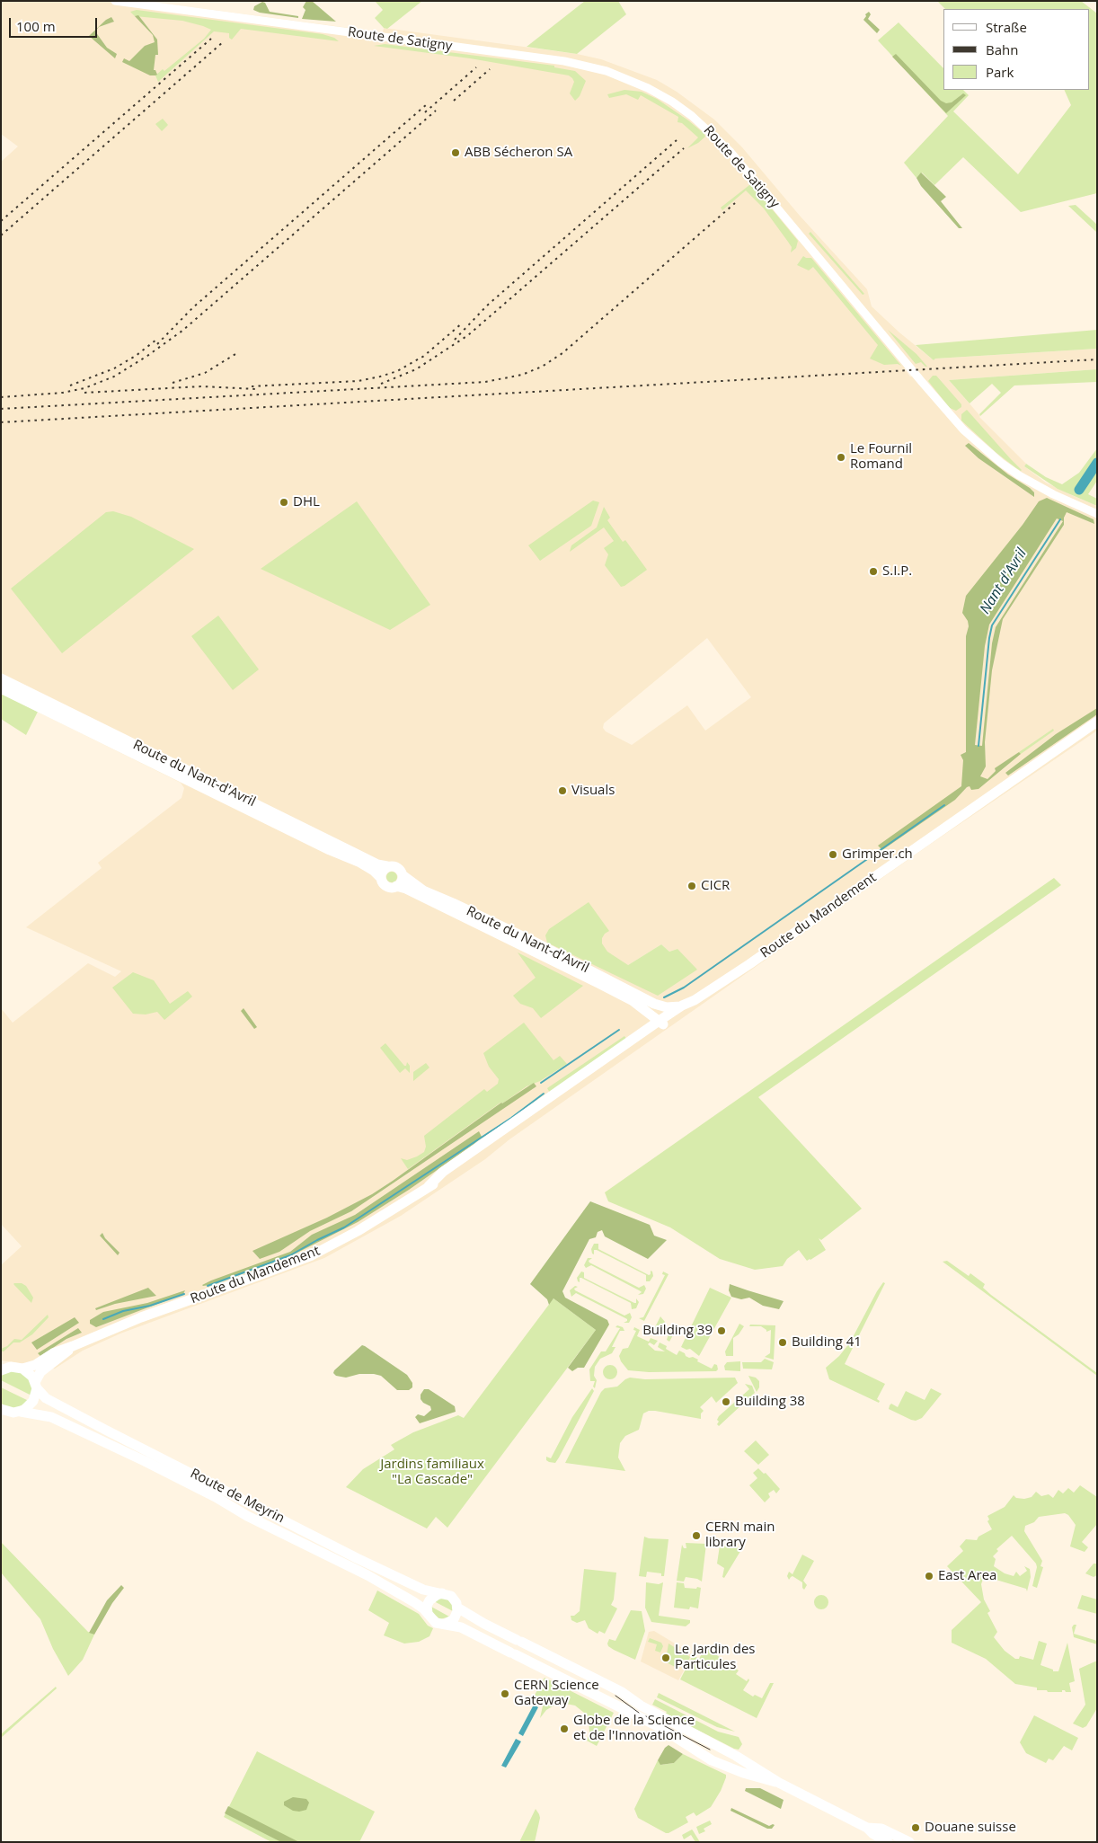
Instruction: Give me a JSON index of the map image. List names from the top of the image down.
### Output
{
  "streets": {
    "main road": ["Route du Nant-d'Avril", "Route du Mandement", "Route de Meyrin"],
    "street": ["Route de Satigny"]
  },
  "crossings": [
    ["Route du Nant-d'Avril", "Route du Mandement"],
    ["Route du Mandement", "Route de Meyrin"]
  ],
  "water": ["Nant d'Avril"],
  "parks": ["Jardins familiaux \"La Cascade\""],
  "places": [
    "ABB Sécheron SA",
    "Le Fournil Romand",
    "DHL",
    "S.I.P.",
    "Visuals",
    "Grimper.ch",
    "CICR",
    "Building 39",
    "Building 41",
    "Building 38",
    "CERN main library",
    "East Area",
    "Le Jardin des Particules",
    "CERN Science Gateway",
    "Globe de la Science et de l'Innovation",
    "Douane suisse"
  ],
  "legend": ["Straße", "Bahn", "Park"],
  "scale_bar": "100 m"
}
